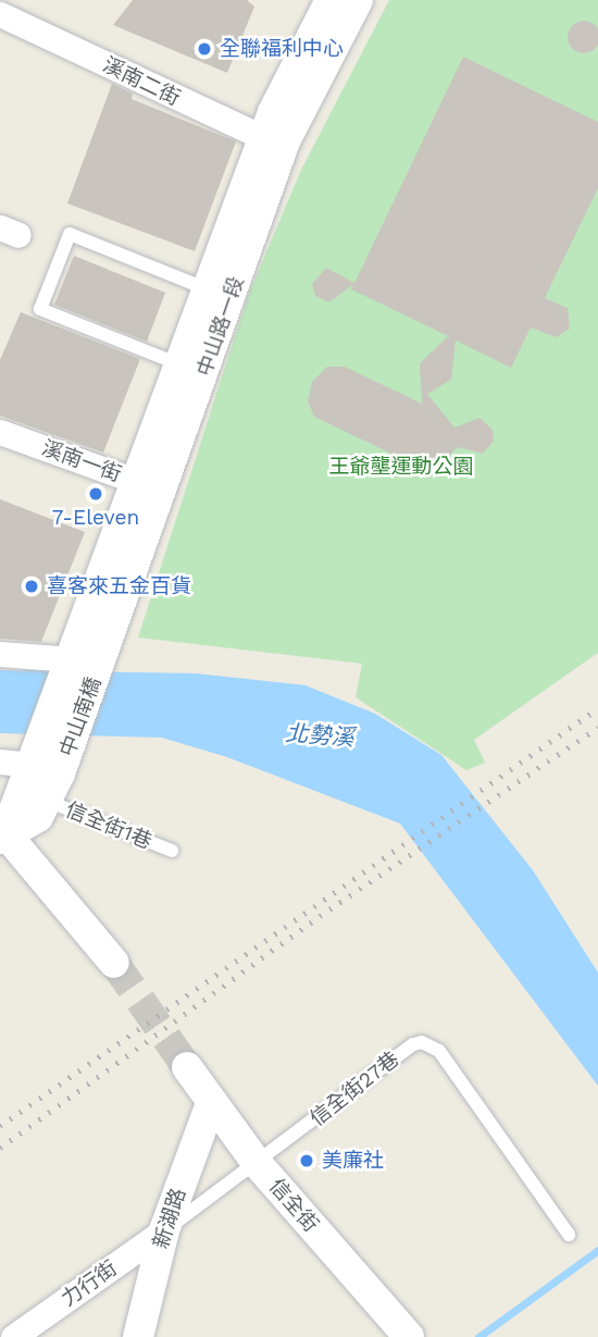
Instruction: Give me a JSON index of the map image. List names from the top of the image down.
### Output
{
  "streets": {
    "street": [
      "溪南二街",
      "中山路一段",
      "溪南一街",
      "中山南橋",
      "信全街",
      "新湖路",
      "力行街"
    ],
    "lane": ["信全街1巷", "信全街27巷"]
  },
  "crossings": [
    ["溪南二街", "中山路一段"],
    ["中山路一段", "溪南一街"],
    ["中山路一段", "中山南橋"],
    ["信全街27巷", "信全街"],
    ["信全街27巷", "新湖路"],
    ["信全街27巷", "力行街"],
    ["信全街", "新湖路"],
    ["新湖路", "力行街"]
  ],
  "water": ["北勢溪"],
  "parks": ["王爺壟運動公園"],
  "places": [
    "全聯福利中心",
    "7-Eleven",
    "喜客來五金百貨",
    "美廉社"
  ]
}
